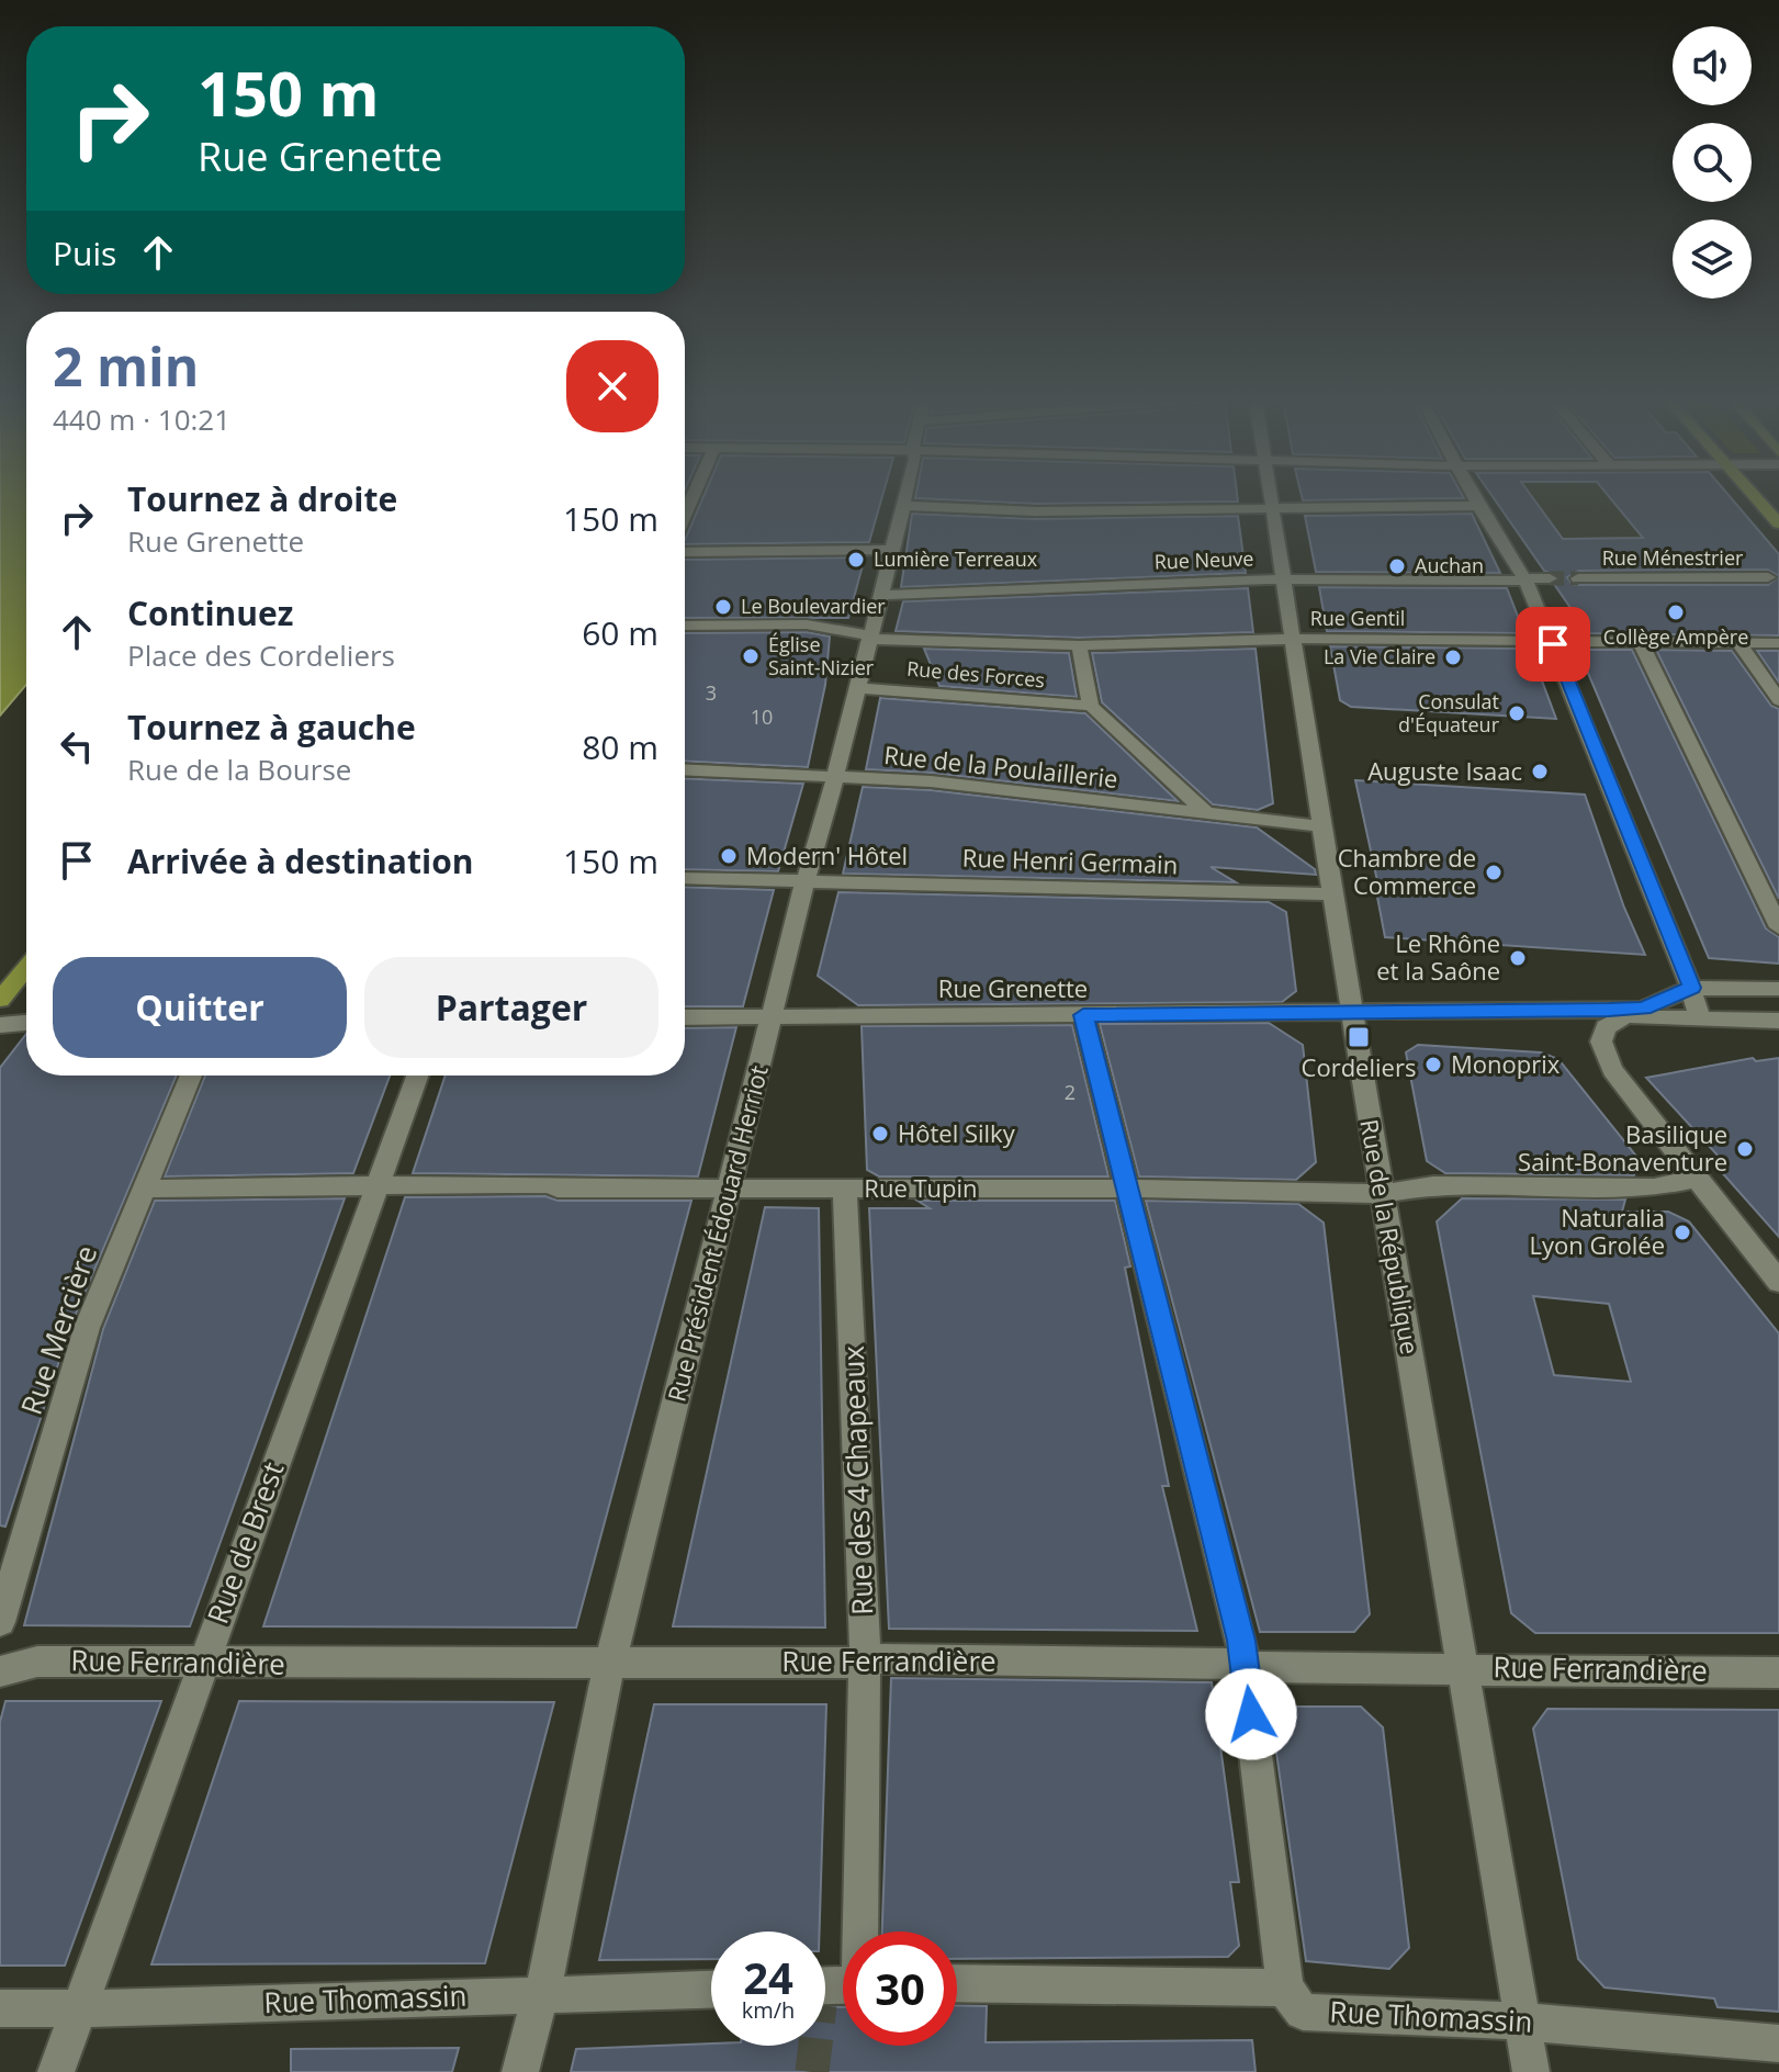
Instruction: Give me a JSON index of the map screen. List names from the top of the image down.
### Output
{
  "streets": {
    "street": [
      "Rue Ménestrier",
      "Rue Neuve",
      "Rue Gentil",
      "Rue des Forces",
      "Rue de la Poulaillerie",
      "Rue Henri Germain",
      "Rue Grenette",
      "Rue Tupin",
      "Rue Président Édouard Herriot",
      "Rue de la République",
      "Rue Mercière",
      "Rue des 4 Chapeaux",
      "Rue de Brest",
      "Rue Ferrandière",
      "Rue Thomassin"
    ]
  },
  "crossings": [
    ["Rue Neuve", "Rue Président Édouard Herriot"],
    ["Rue Neuve", "Rue de la République"],
    ["Rue Gentil", "Rue Président Édouard Herriot"],
    ["Rue Gentil", "Rue de la République"],
    ["Rue des Forces", "Rue Président Édouard Herriot"],
    ["Rue de la Poulaillerie", "Rue Président Édouard Herriot"],
    ["Rue de la Poulaillerie", "Rue de la République"],
    ["Rue Henri Germain", "Rue Président Édouard Herriot"],
    ["Rue Henri Germain", "Rue de la République"],
    ["Rue Grenette", "Rue Président Édouard Herriot"],
    ["Rue Grenette", "Rue de la République"],
    ["Rue Tupin", "Rue Président Édouard Herriot"],
    ["Rue Tupin", "Rue de la République"],
    ["Rue Tupin", "Rue Mercière"],
    ["Rue Tupin", "Rue des 4 Chapeaux"],
    ["Rue Tupin", "Rue de Brest"],
    ["Rue Président Édouard Herriot", "Rue Ferrandière"],
    ["Rue Président Édouard Herriot", "Rue Thomassin"],
    ["Rue de la République", "Rue Ferrandière"],
    ["Rue de la République", "Rue Thomassin"],
    ["Rue des 4 Chapeaux", "Rue Ferrandière"],
    ["Rue de Brest", "Rue Ferrandière"],
    ["Rue de Brest", "Rue Thomassin"]
  ],
  "places": {
    "other": [
      "Lumière Terreaux",
      "Auchan",
      "Le Boulevardier",
      "Collège Ampère",
      "Église Saint-Nizier",
      "La Vie Claire",
      "Consulat d'Équateur",
      "Auguste Isaac",
      "Modern' Hôtel",
      "Chambre de Commerce",
      "Le Rhône et la Saône",
      "Monoprix",
      "Hôtel Silky",
      "Basilique Saint-Bonaventure",
      "Naturalia Lyon Grolée"
    ],
    "transit": ["Cordeliers"]
  },
  "house_numbers": ["3", "10", "2"],
  "page": {
    "turn": ["150 m", "Rue Grenette"],
    "then": "Puis",
    "heading": ["2 min", "440 m · 10:21"],
    "list": [
      {
        "name": "Tournez à droite",
        "note": "Rue Grenette",
        "value": "150 m"
      },
      {
        "name": "Continuez",
        "note": "Place des Cordeliers",
        "value": "60 m"
      },
      {
        "name": "Tournez à gauche",
        "note": "Rue de la Bourse",
        "value": "80 m"
      },
      {
        "name": "Arrivée à destination",
        "value": "150 m"
      }
    ],
    "buttons": ["Quitter", "Partager"],
    "speed": "24 km/h",
    "limit": "30"
  }
}
